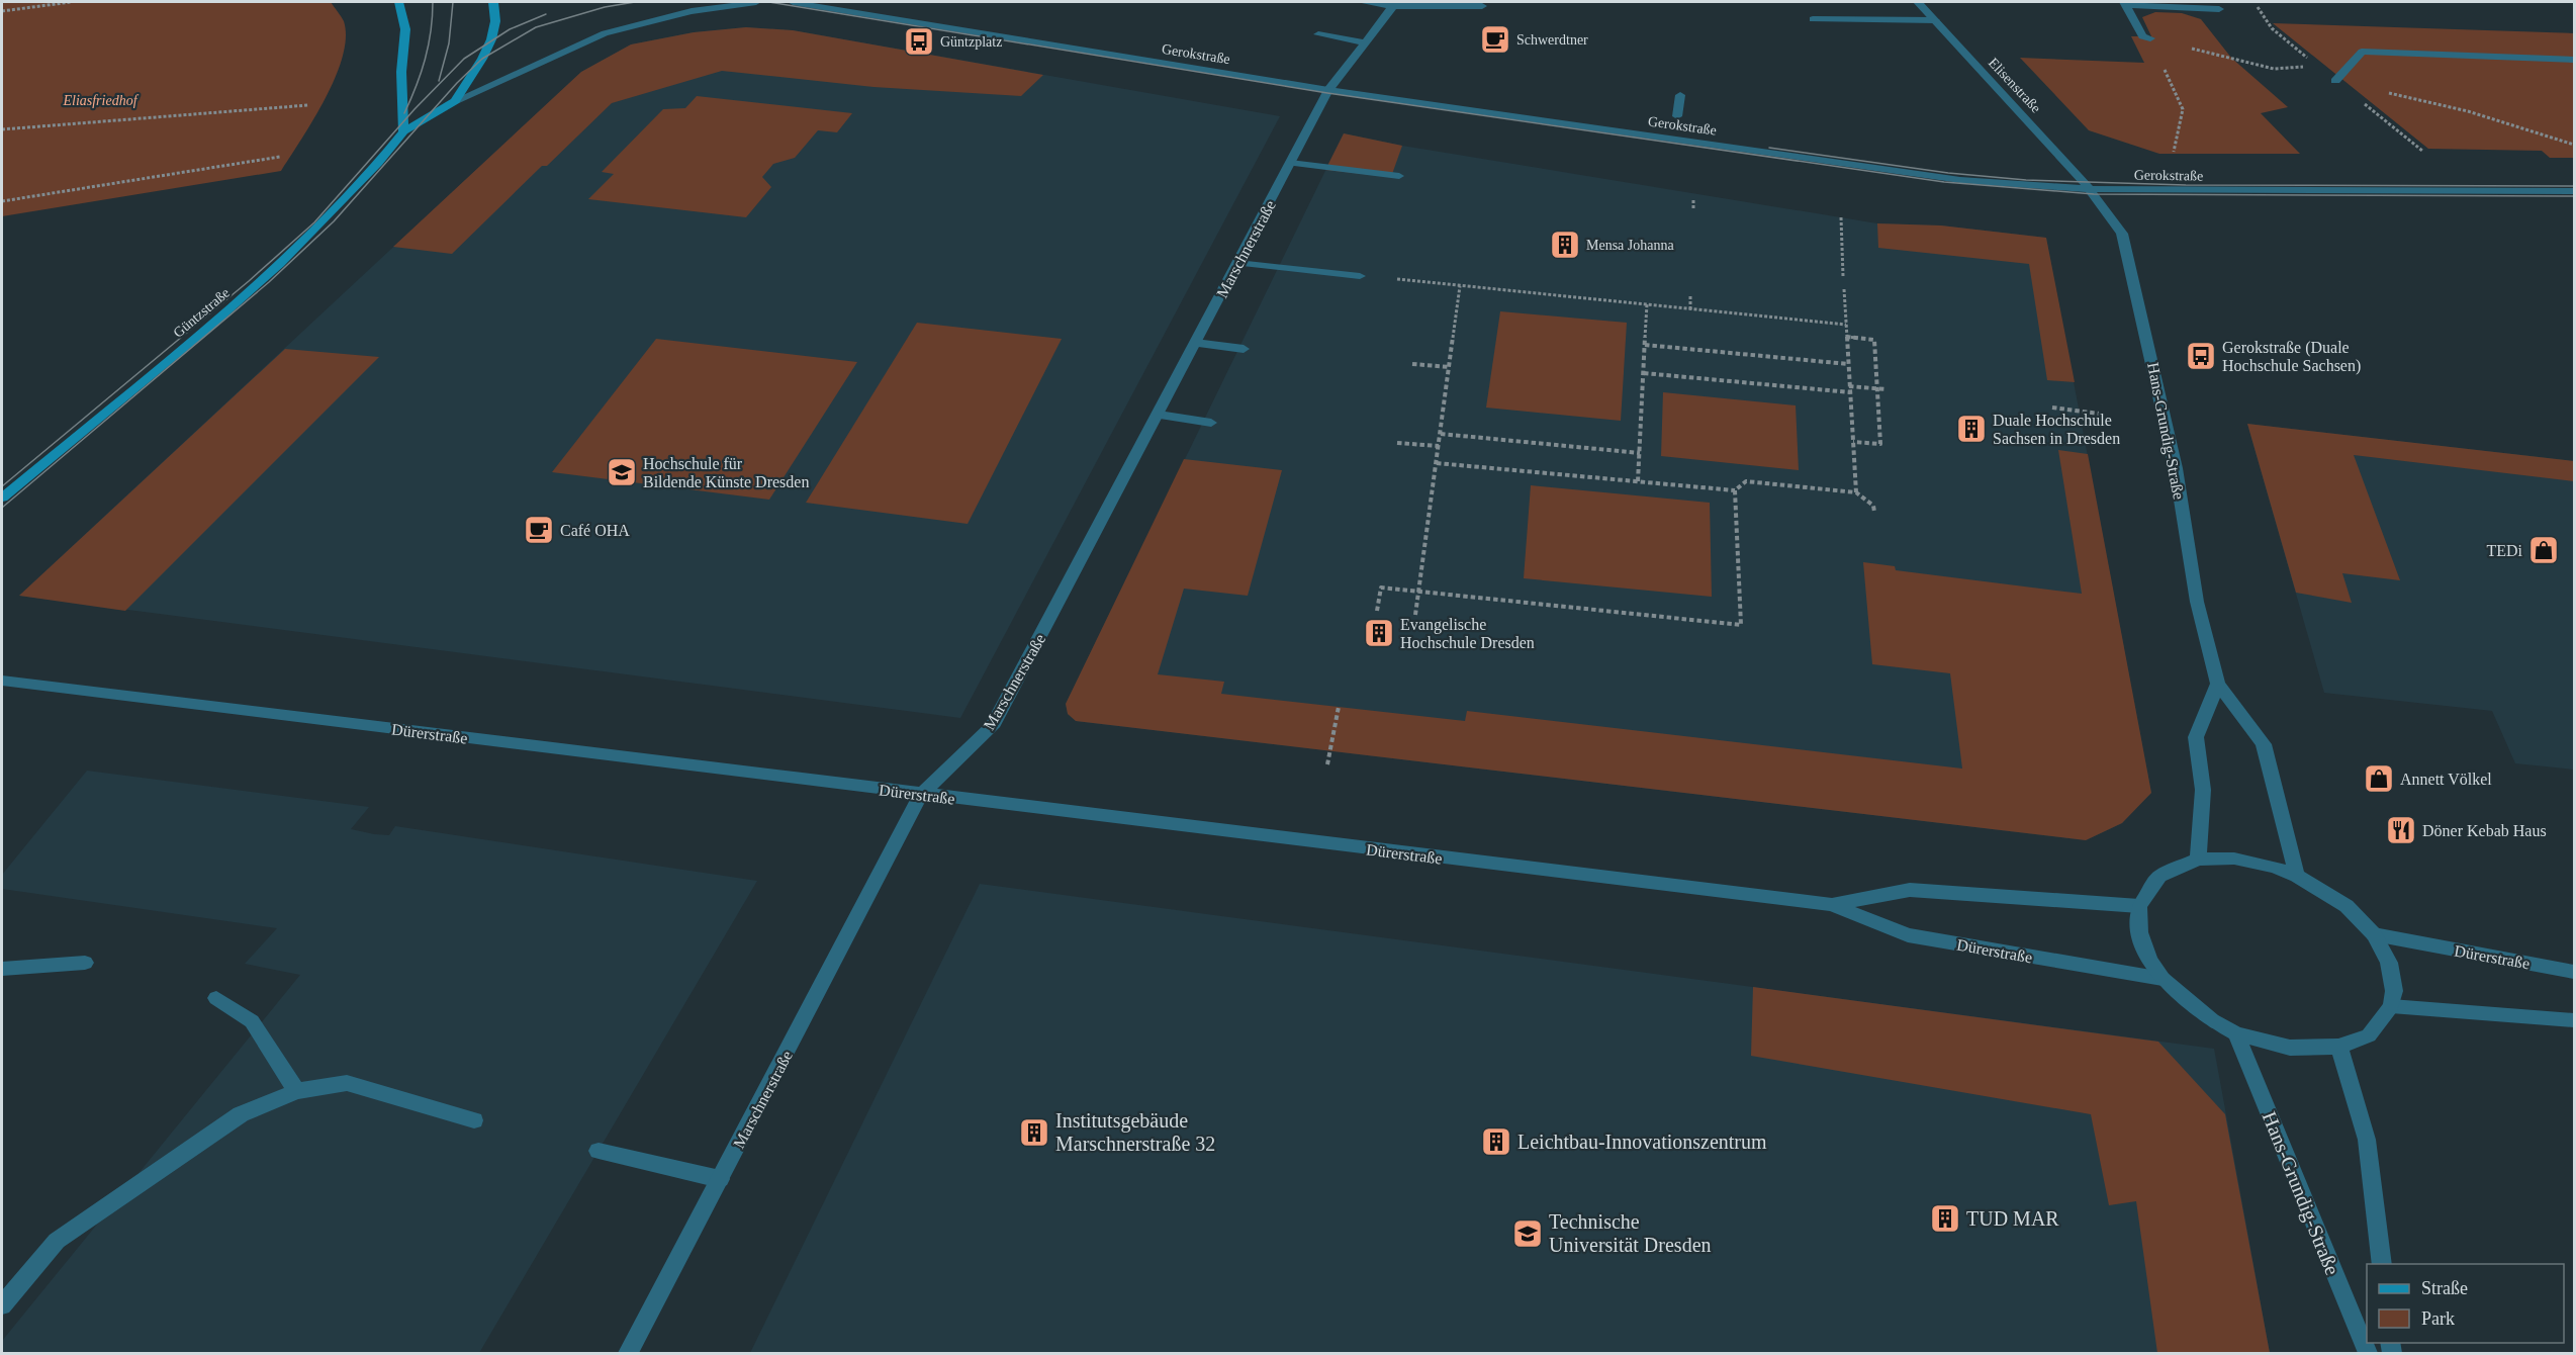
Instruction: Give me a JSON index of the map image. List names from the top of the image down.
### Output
{
  "streets": {
    "main road": ["Güntzstraße"],
    "street": [
      "Gerokstraße",
      "Elisenstraße",
      "Marschnerstraße",
      "Hans-Grundig-Straße",
      "Dürerstraße"
    ]
  },
  "crossings": [
    ["Gerokstraße", "Elisenstraße"],
    ["Gerokstraße", "Marschnerstraße"],
    ["Gerokstraße", "Hans-Grundig-Straße"],
    ["Elisenstraße", "Hans-Grundig-Straße"],
    ["Marschnerstraße", "Dürerstraße"]
  ],
  "parks": ["Eliasfriedhof"],
  "places": {
    "cafe": ["Schwerdtner", "Café OHA"],
    "bus stop": ["Güntzplatz", "Gerokstraße (Duale Hochschule Sachsen)"],
    "building": [
      "Mensa Johanna",
      "Duale Hochschule Sachsen in Dresden",
      "Evangelische Hochschule Dresden",
      "Institutsgebäude Marschnerstraße 32",
      "Leichtbau-Innovationszentrum",
      "TUD MAR"
    ],
    "school or university": ["Hochschule für Bildende Künste Dresden", "Technische Universität Dresden"],
    "shop": ["TEDi", "Annett Völkel"],
    "restaurant": ["Döner Kebab Haus"]
  },
  "legend": ["Straße", "Park"]
}
